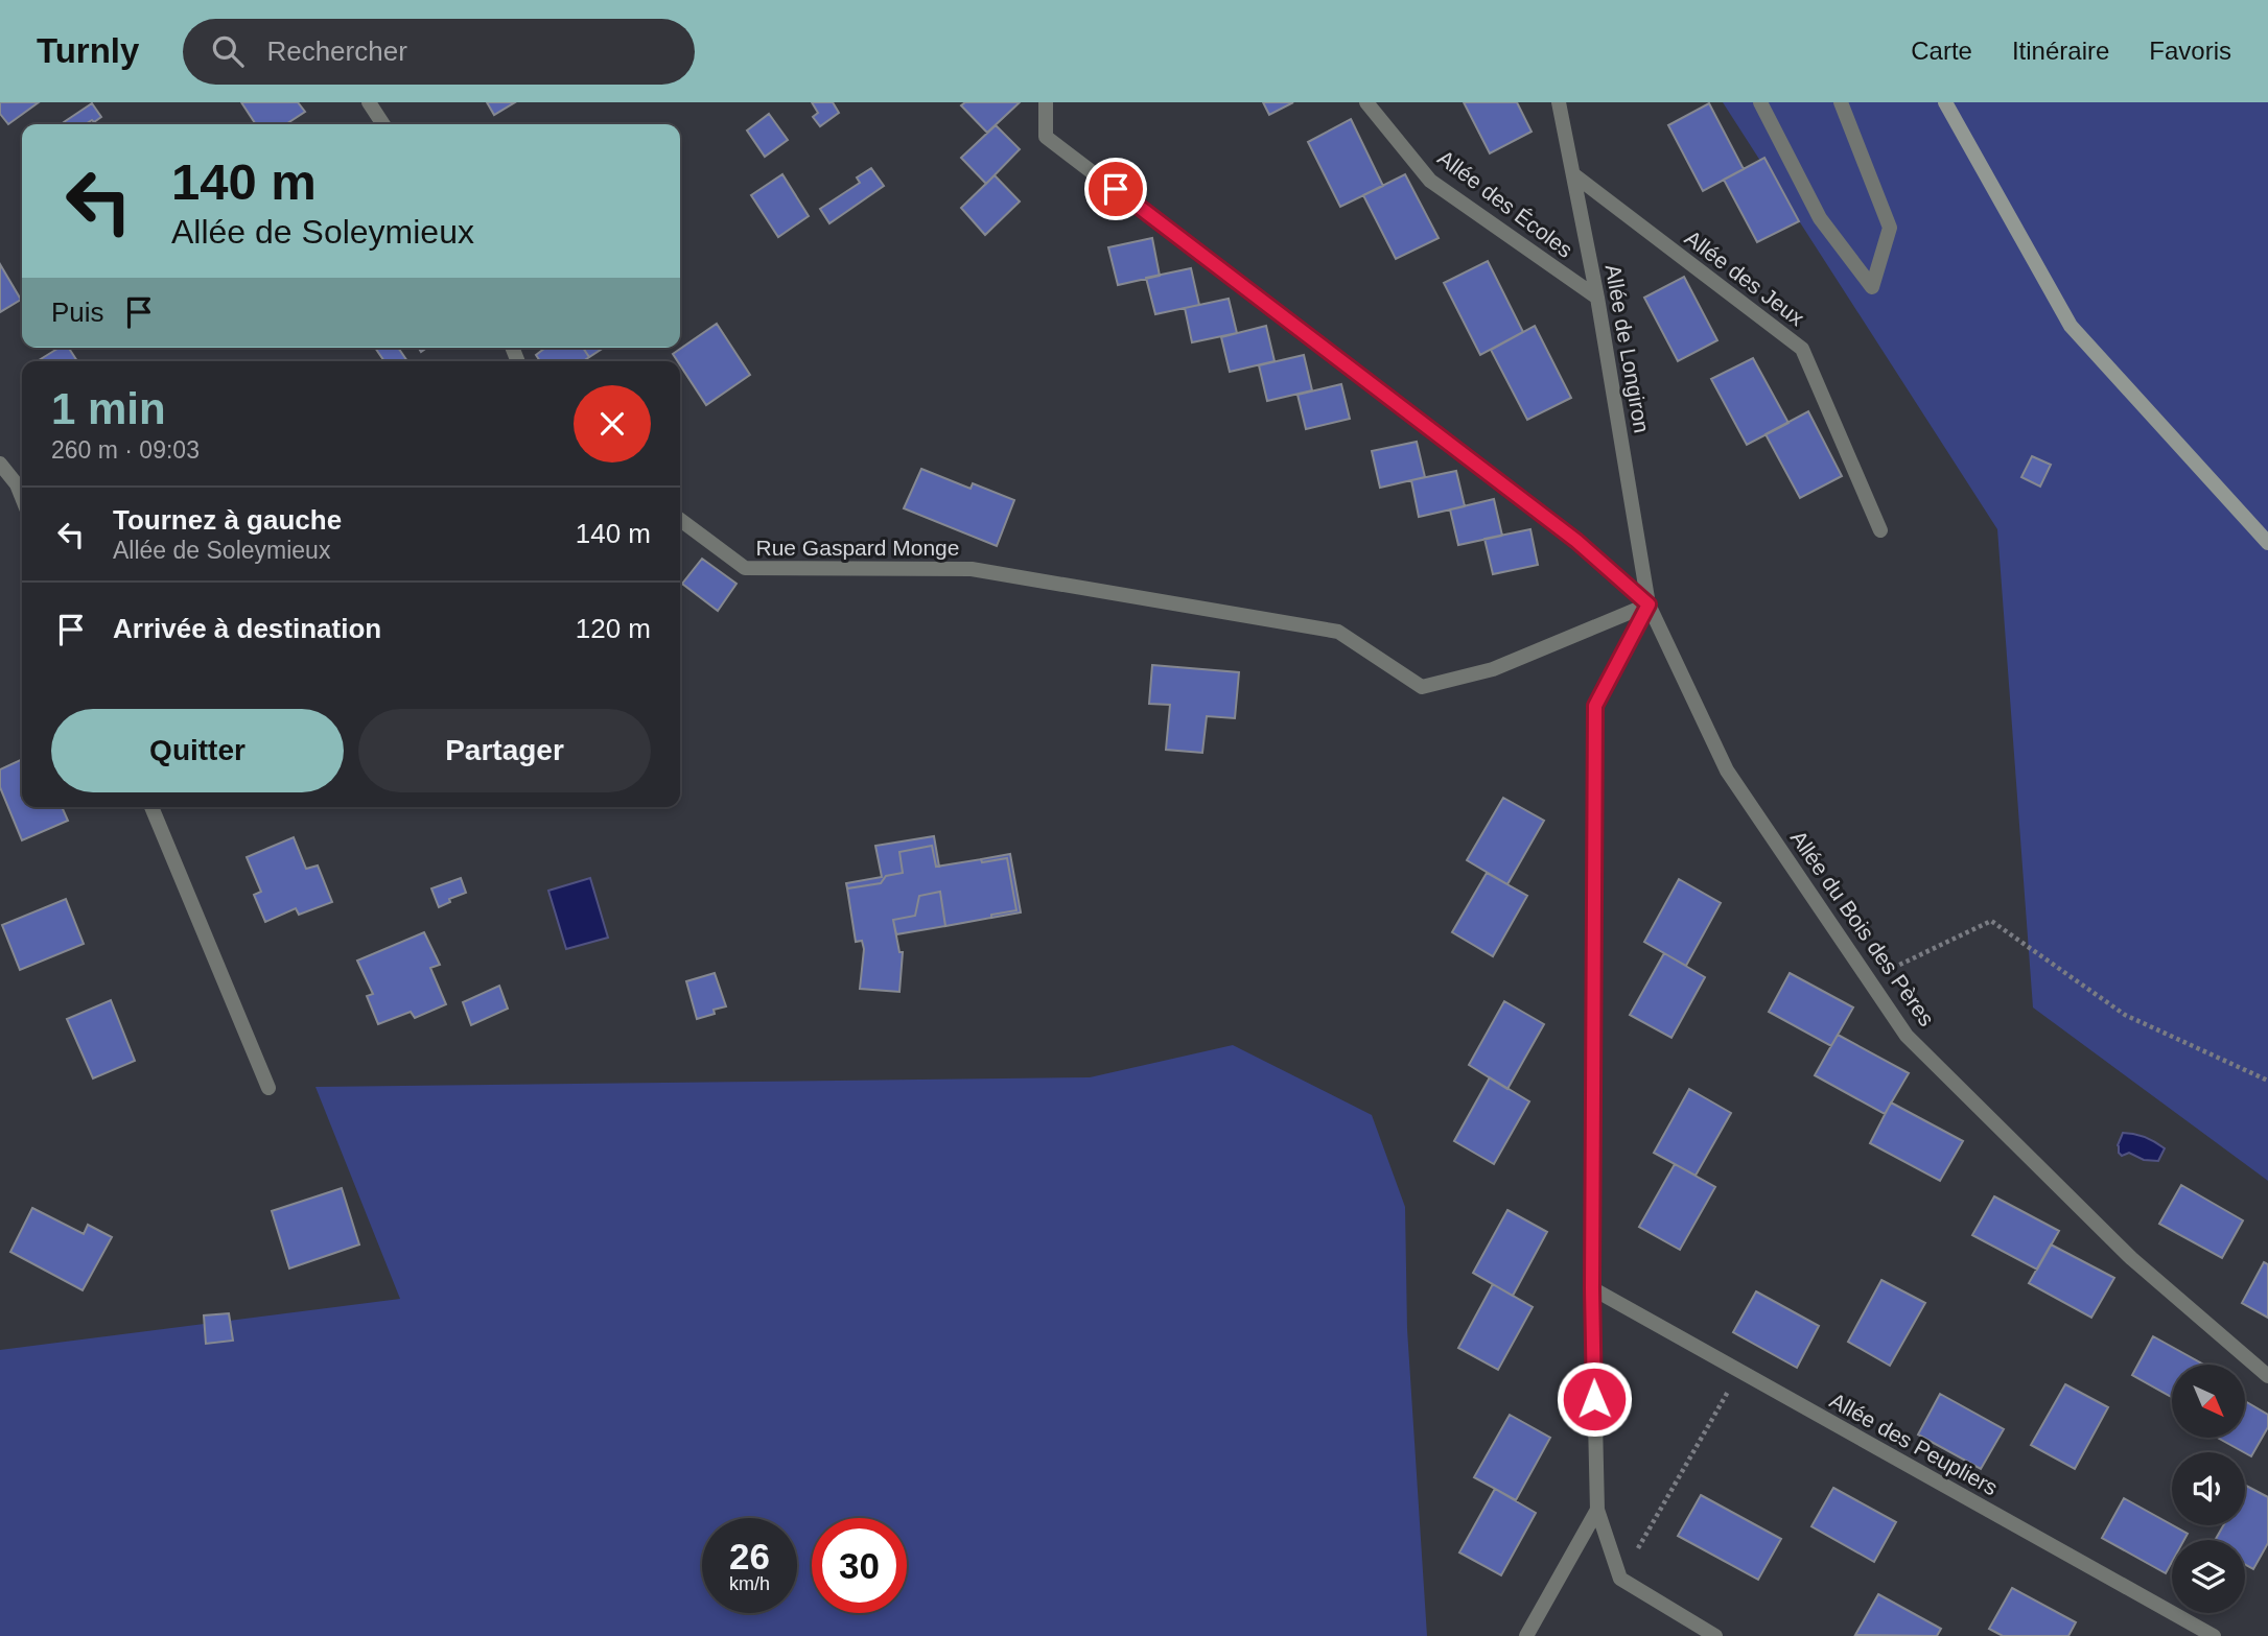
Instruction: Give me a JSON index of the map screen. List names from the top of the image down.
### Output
{
  "streets": {
    "street": [
      "Allée des Écoles",
      "Allée des Jeux",
      "Allée de Longiron",
      "Rue Gaspard Monge",
      "Allée du Bois des Pères",
      "Allée des Peupliers"
    ]
  },
  "crossings": [
    ["Allée des Écoles", "Allée de Longiron"],
    ["Allée des Jeux", "Allée de Longiron"],
    ["Allée de Longiron", "Rue Gaspard Monge"],
    ["Allée de Longiron", "Allée du Bois des Pères"],
    ["Rue Gaspard Monge", "Allée du Bois des Pères"]
  ],
  "north": "bottom right",
  "page": {
    "header": "Turnly",
    "search": "Rechercher",
    "nav": ["Carte", "Itinéraire", "Favoris"],
    "turn": ["140 m", "Allée de Soleymieux"],
    "then": "Puis",
    "heading": ["1 min", "260 m · 09:03"],
    "list": [
      {
        "name": "Tournez à gauche",
        "note": "Allée de Soleymieux",
        "value": "140 m"
      },
      {
        "name": "Arrivée à destination",
        "value": "120 m"
      }
    ],
    "buttons": ["Quitter", "Partager"],
    "speed": "26 km/h",
    "limit": "30"
  }
}
